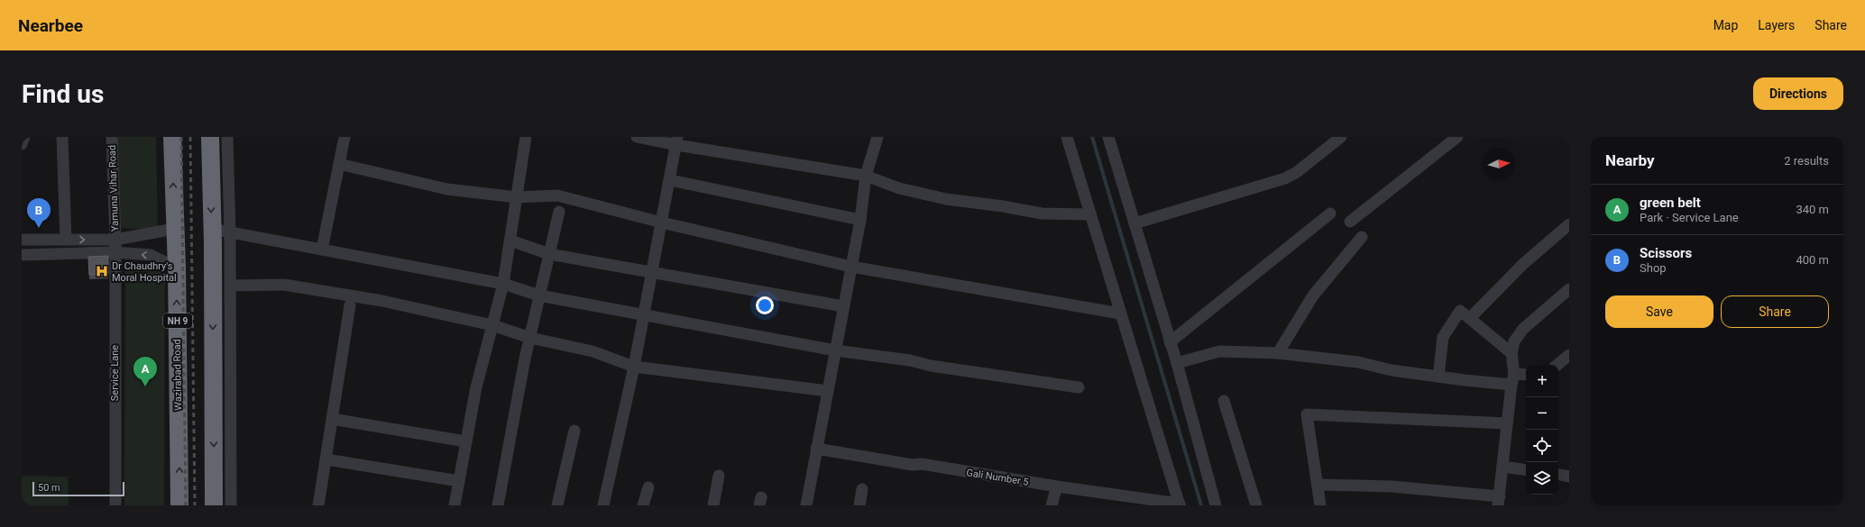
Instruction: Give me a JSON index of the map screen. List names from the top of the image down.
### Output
{
  "streets": {
    "highway": ["NH 9", "Wazirabad Road"],
    "street": ["Yamuna Vihar Road", "Service Lane", "Gali Number 5"]
  },
  "crossings": [
    ["Yamuna Vihar Road", "Service Lane"]
  ],
  "places": {
    "hospital": ["Dr Chaudhry's Moral Hospital"]
  },
  "scale_bar": "50 m",
  "north": "right",
  "page": {
    "header": "Nearbee",
    "nav": ["Map", "Layers", "Share"],
    "buttons": [
      "Directions",
      ["Save", "Share"]
    ],
    "title": "Find us",
    "heading": ["Nearby", "2 results"],
    "list": [
      {
        "mark": "A",
        "name": "green belt",
        "note": "Park · Service Lane",
        "value": "340 m"
      },
      {
        "mark": "B",
        "name": "Scissors",
        "note": "Shop",
        "value": "400 m"
      }
    ],
    "pins": ["B", "A"],
    "map_buttons": ["+", "−"],
    "scale": "50 m"
  }
}
